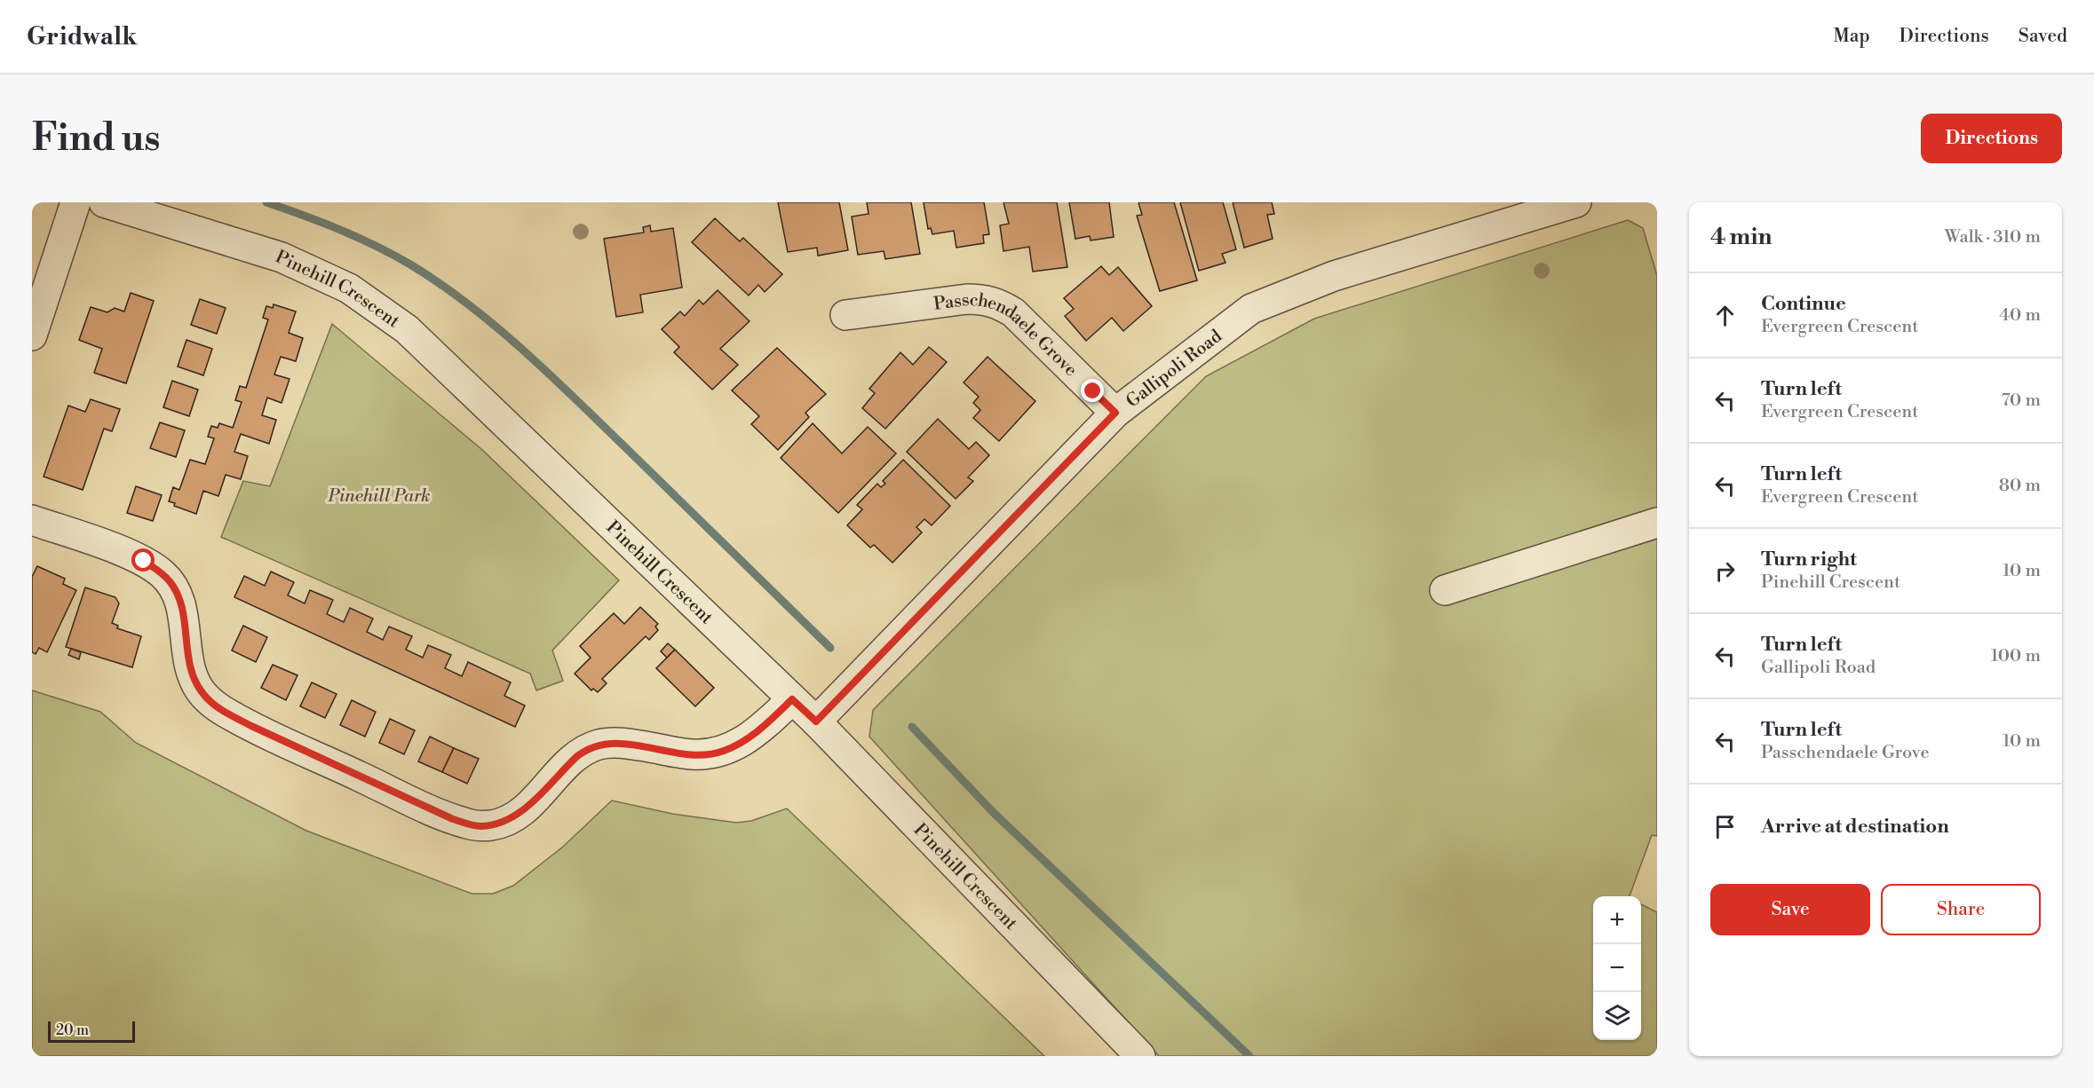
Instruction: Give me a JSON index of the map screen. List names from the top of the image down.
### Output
{
  "streets": {
    "street": ["Pinehill Crescent", "Passchendaele Grove", "Gallipoli Road"]
  },
  "crossings": [
    ["Pinehill Crescent", "Gallipoli Road"],
    ["Passchendaele Grove", "Gallipoli Road"]
  ],
  "parks": ["Pinehill Park"],
  "scale_bar": "20 m",
  "page": {
    "header": "Gridwalk",
    "nav": ["Map", "Directions", "Saved"],
    "buttons": [
      "Directions",
      ["Save", "Share"]
    ],
    "title": "Find us",
    "heading": ["4 min", "Walk · 310 m"],
    "list": [
      ["Continue", "Evergreen Crescent", "40 m"],
      ["Turn left", "Evergreen Crescent", "70 m"],
      ["Turn left", "Evergreen Crescent", "80 m"],
      ["Turn right", "Pinehill Crescent", "10 m"],
      ["Turn left", "Gallipoli Road", "100 m"],
      ["Turn left", "Passchendaele Grove", "10 m"],
      "Arrive at destination"
    ],
    "map_buttons": ["+", "−"],
    "scale": "20 m"
  }
}
